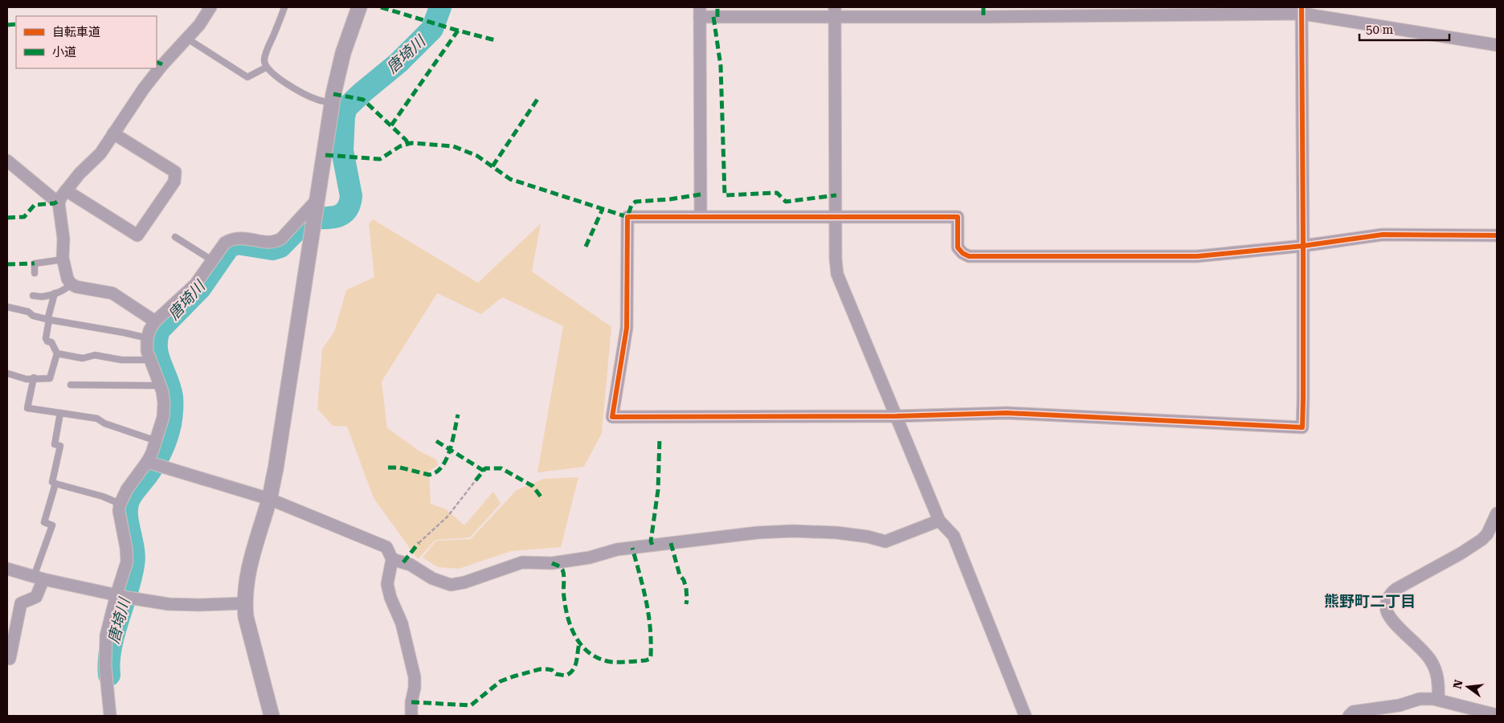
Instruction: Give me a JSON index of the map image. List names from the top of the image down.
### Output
{
  "districts": ["熊野町二丁目"],
  "water": ["唐埼川"],
  "legend": ["自転車道", "小道"],
  "scale_bar": "50 m",
  "north": "left"
}
